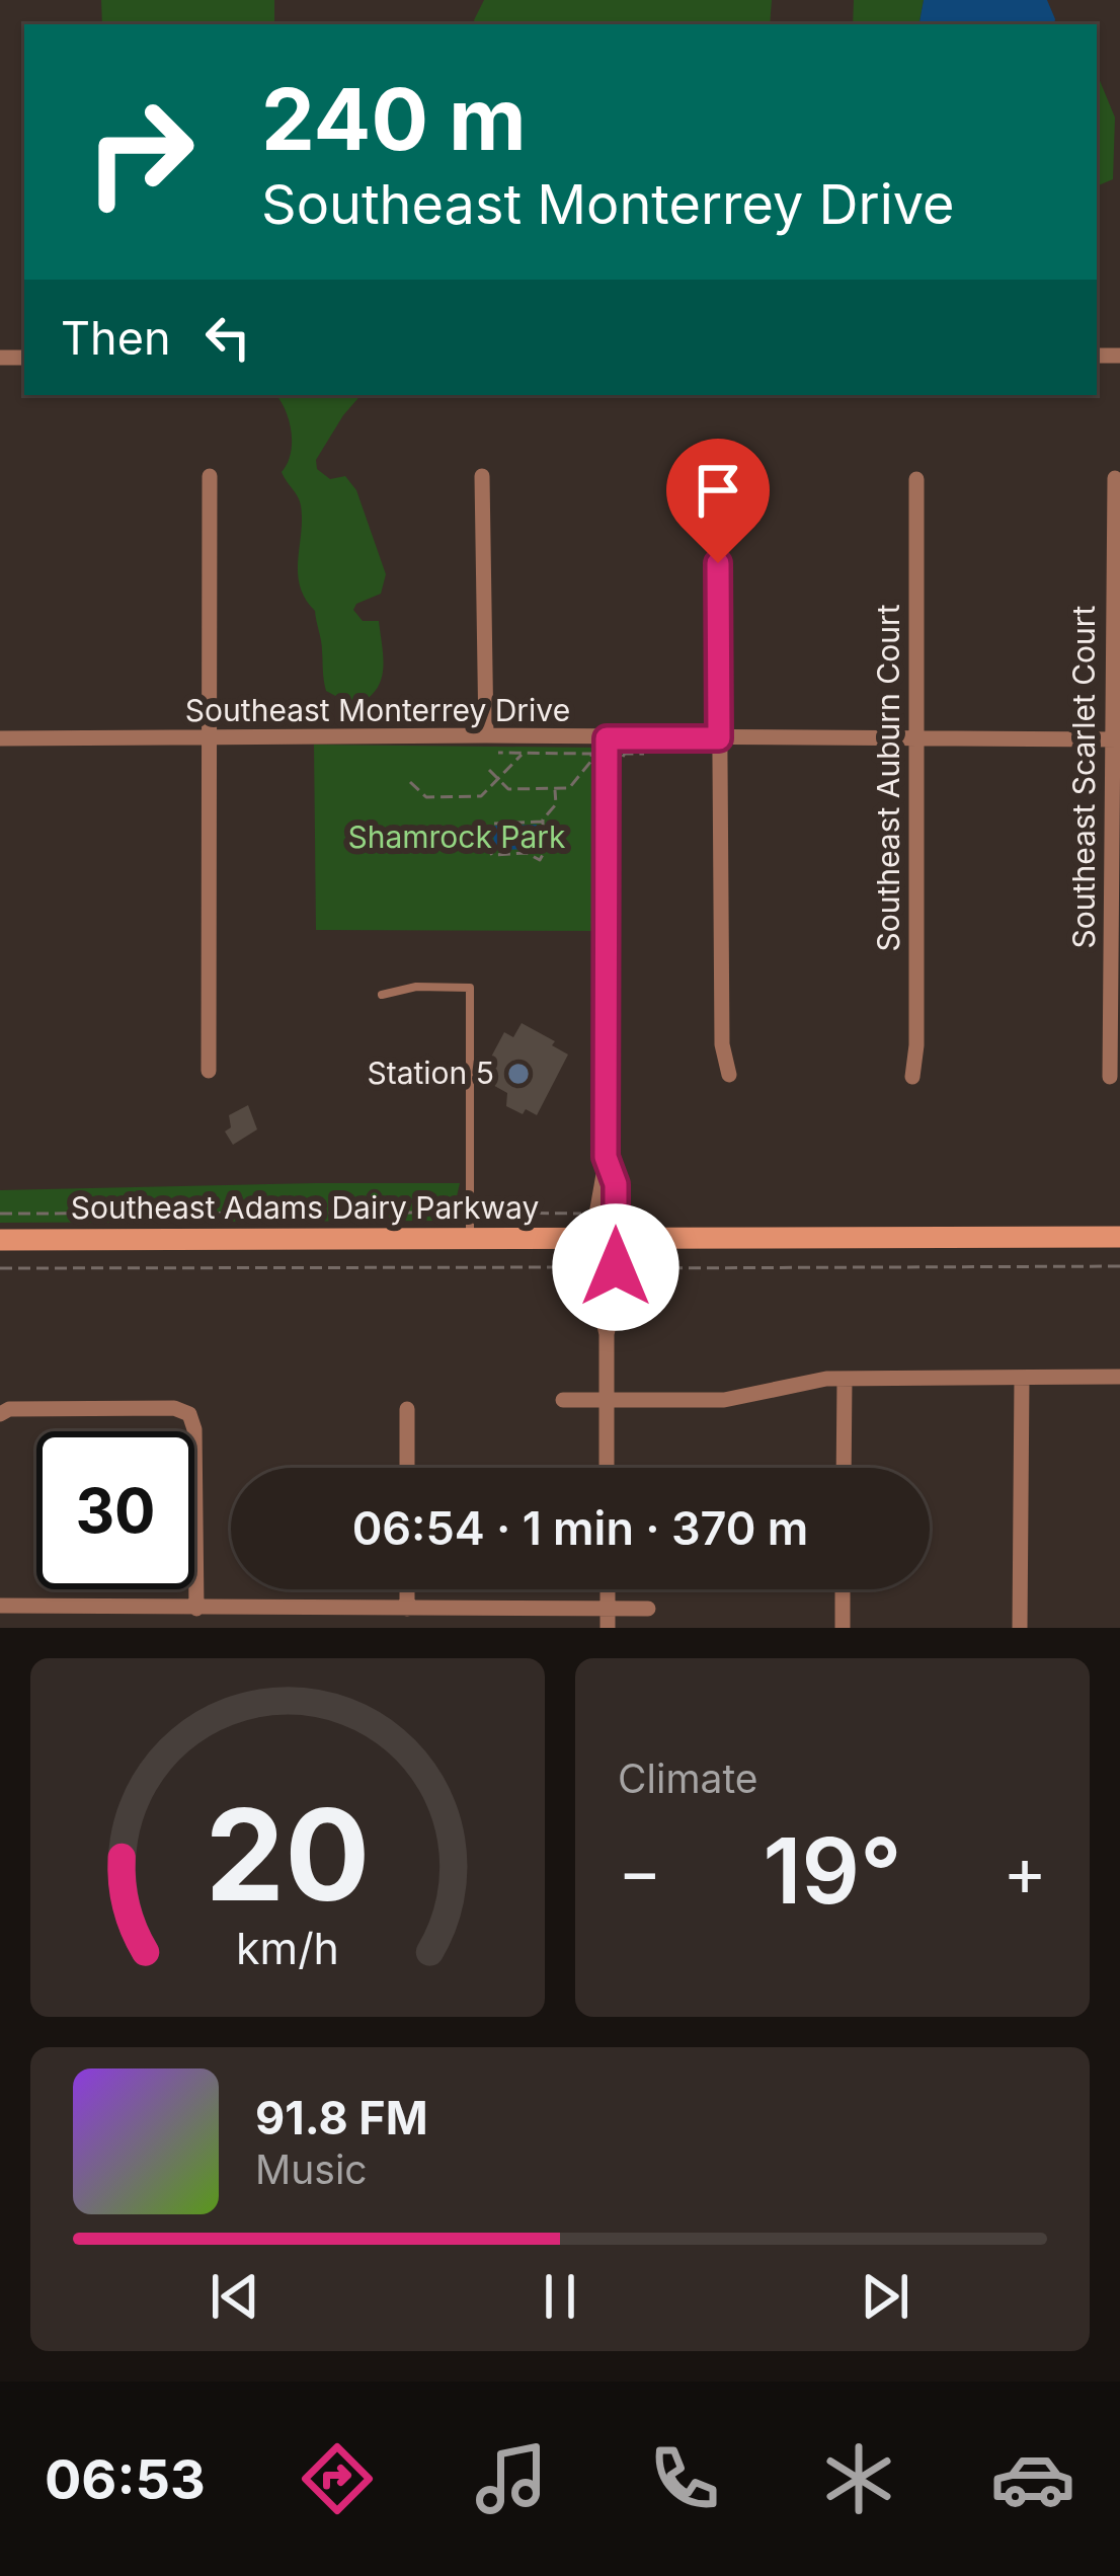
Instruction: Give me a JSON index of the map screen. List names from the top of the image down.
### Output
{
  "streets": {
    "main road": ["Southeast Adams Dairy Parkway"],
    "street": ["Southeast Monterrey Drive", "Southeast Scarlet Court", "Southeast Auburn Court"]
  },
  "crossings": [
    ["Southeast Monterrey Drive", "Southeast Scarlet Court"],
    ["Southeast Monterrey Drive", "Southeast Auburn Court"]
  ],
  "parks": ["Shamrock Park"],
  "places": ["Station 5"],
  "page": {
    "turn": ["240 m", "Southeast Monterrey Drive"],
    "then": "Then",
    "limit": "30",
    "trip": "06:54 · 1 min · 370 m",
    "tile": "Climate",
    "heat": ["−", "19°", "+"],
    "song": ["91.8 FM", "Music"],
    "tabs": "06:53",
    "gauge": ["20", "km/h"]
  }
}
